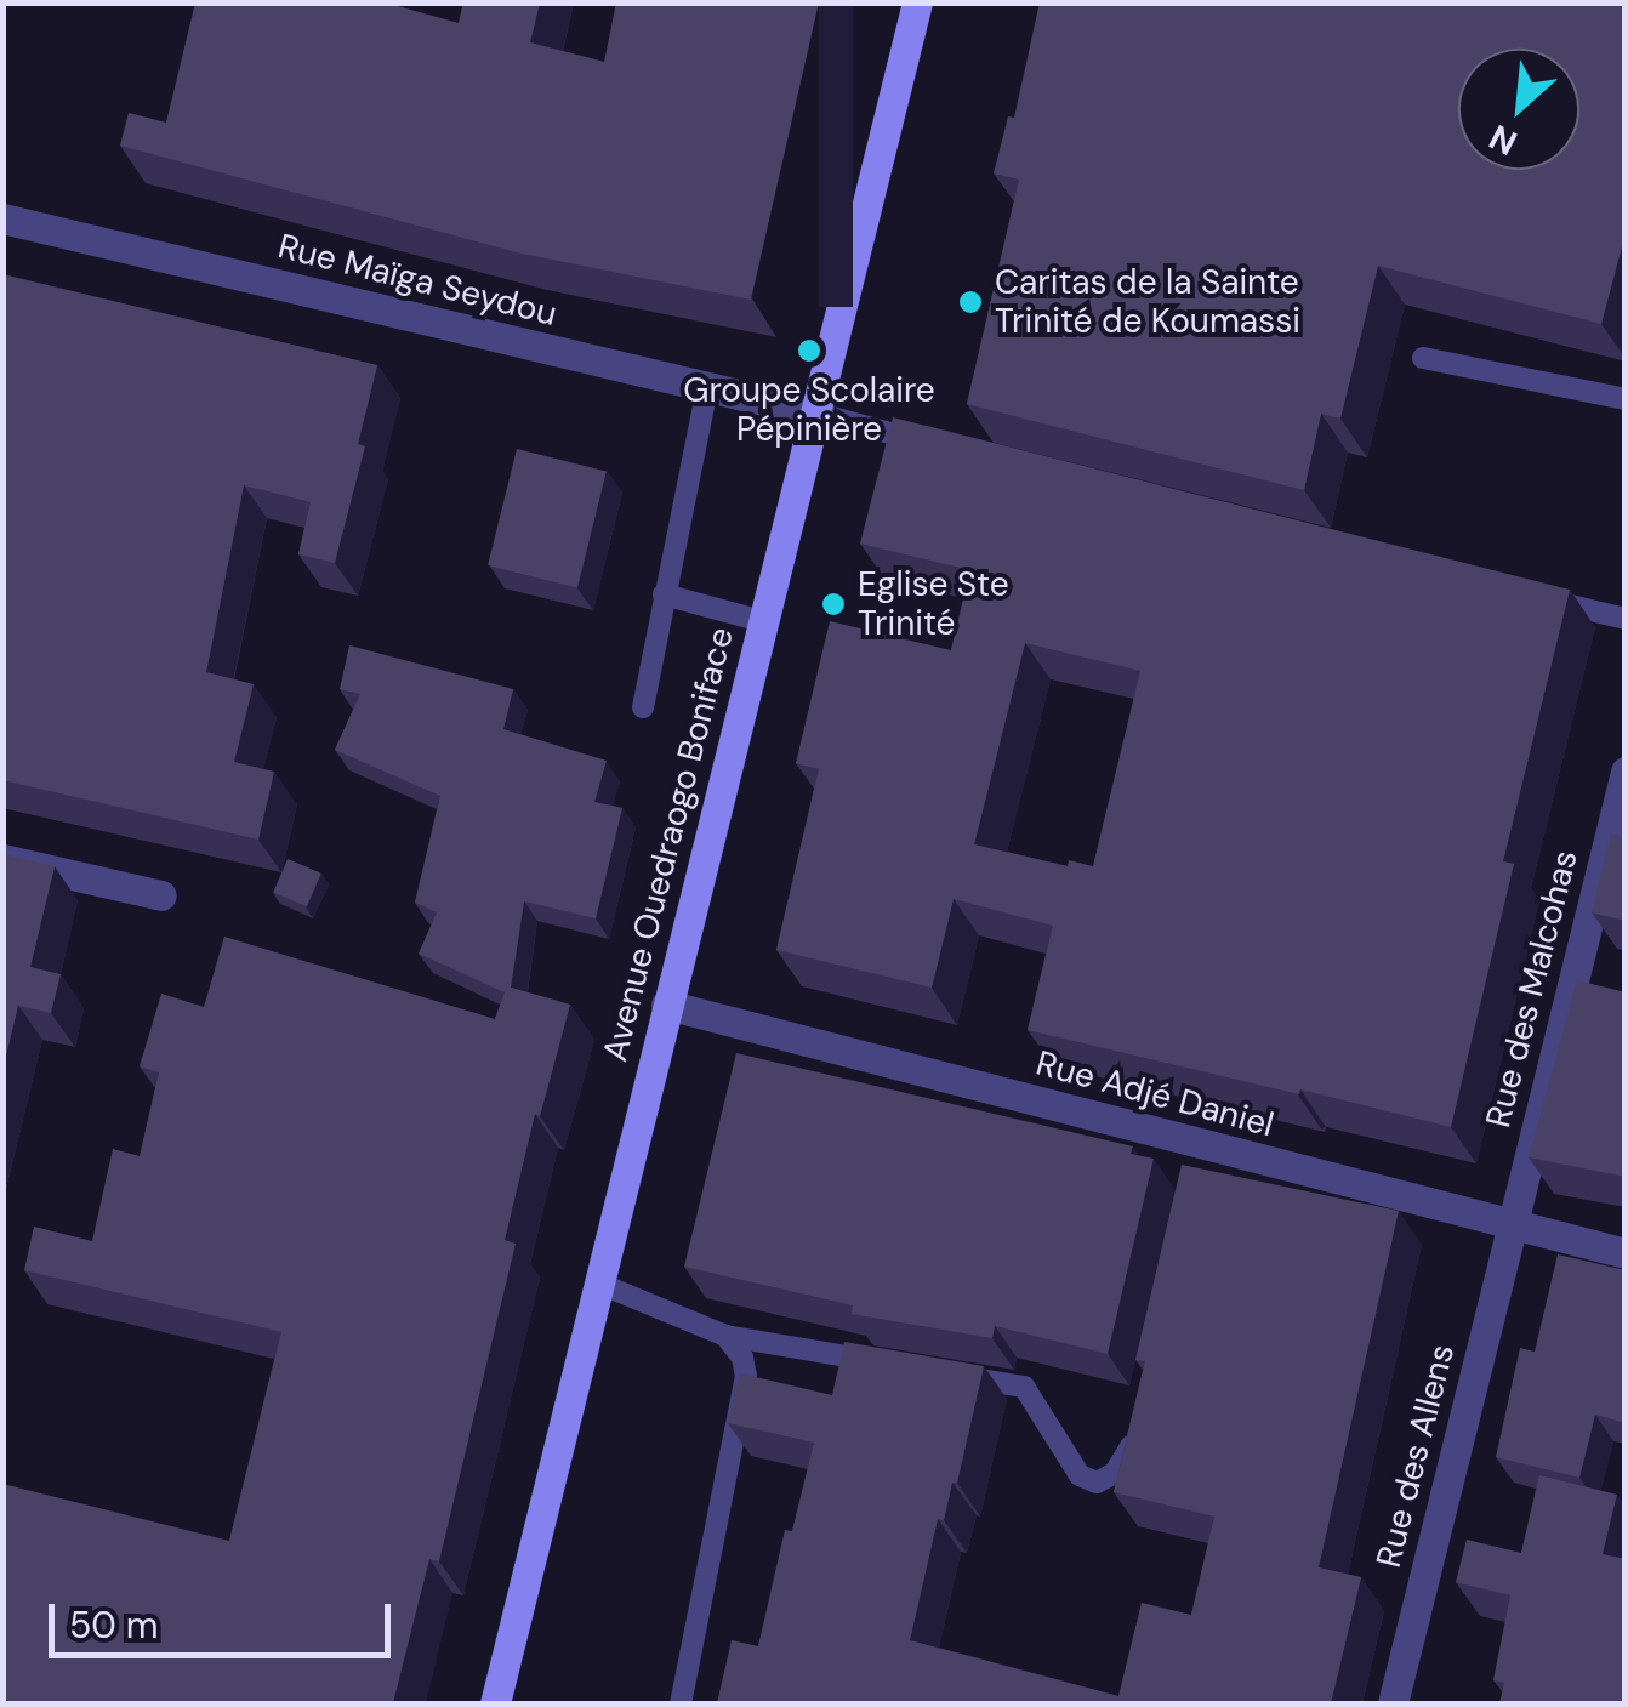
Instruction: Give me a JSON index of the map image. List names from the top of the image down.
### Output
{
  "streets": {
    "street": [
      "Rue Maïga Seydou",
      "Avenue Ouedraogo Boniface",
      "Rue des Malcohas",
      "Rue Adjé Daniel",
      "Rue des Allens"
    ]
  },
  "crossings": [
    ["Rue Maïga Seydou", "Avenue Ouedraogo Boniface"],
    ["Avenue Ouedraogo Boniface", "Rue Adjé Daniel"],
    ["Rue des Malcohas", "Rue Adjé Daniel"],
    ["Rue des Malcohas", "Rue des Allens"],
    ["Rue Adjé Daniel", "Rue des Allens"]
  ],
  "places": ["Caritas de la Sainte Trinité de Koumassi", "Groupe Scolaire Pépinière", "Eglise Ste Trinité"],
  "scale_bar": "50 m",
  "north": "bottom left"
}
